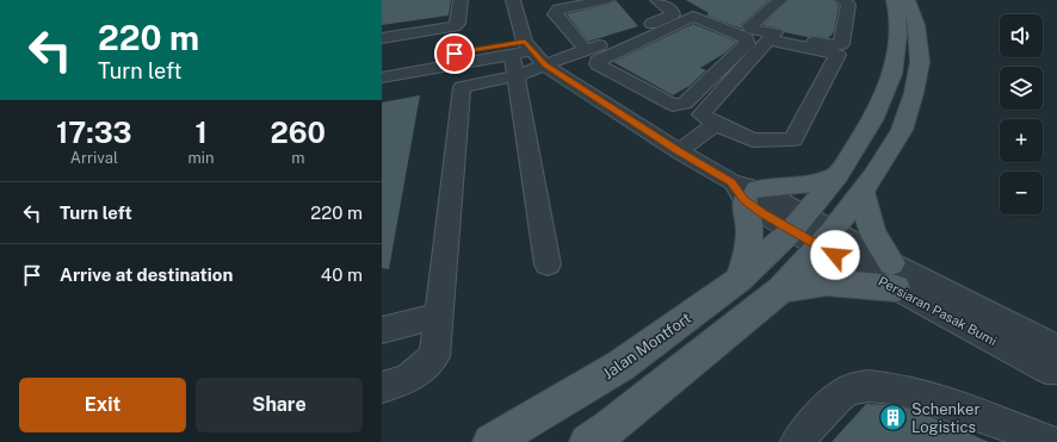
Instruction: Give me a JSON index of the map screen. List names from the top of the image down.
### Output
{
  "streets": {
    "main road": ["Jalan Montfort"],
    "street": ["Persiaran Pasak Bumi"]
  },
  "crossings": [
    ["Persiaran Pasak Bumi", "Jalan Montfort"]
  ],
  "places": {
    "building": ["Schenker Logistics"]
  },
  "page": {
    "turn": ["220 m", "Turn left"],
    "map_buttons": ["+", "−"],
    "eta": [
      "17:33",
      "Arrival",
      "1",
      "min",
      "260",
      "m"
    ],
    "list": [
      {
        "name": "Turn left",
        "value": "220 m"
      },
      {
        "name": "Arrive at destination",
        "value": "40 m"
      }
    ],
    "buttons": ["Exit", "Share"]
  }
}
